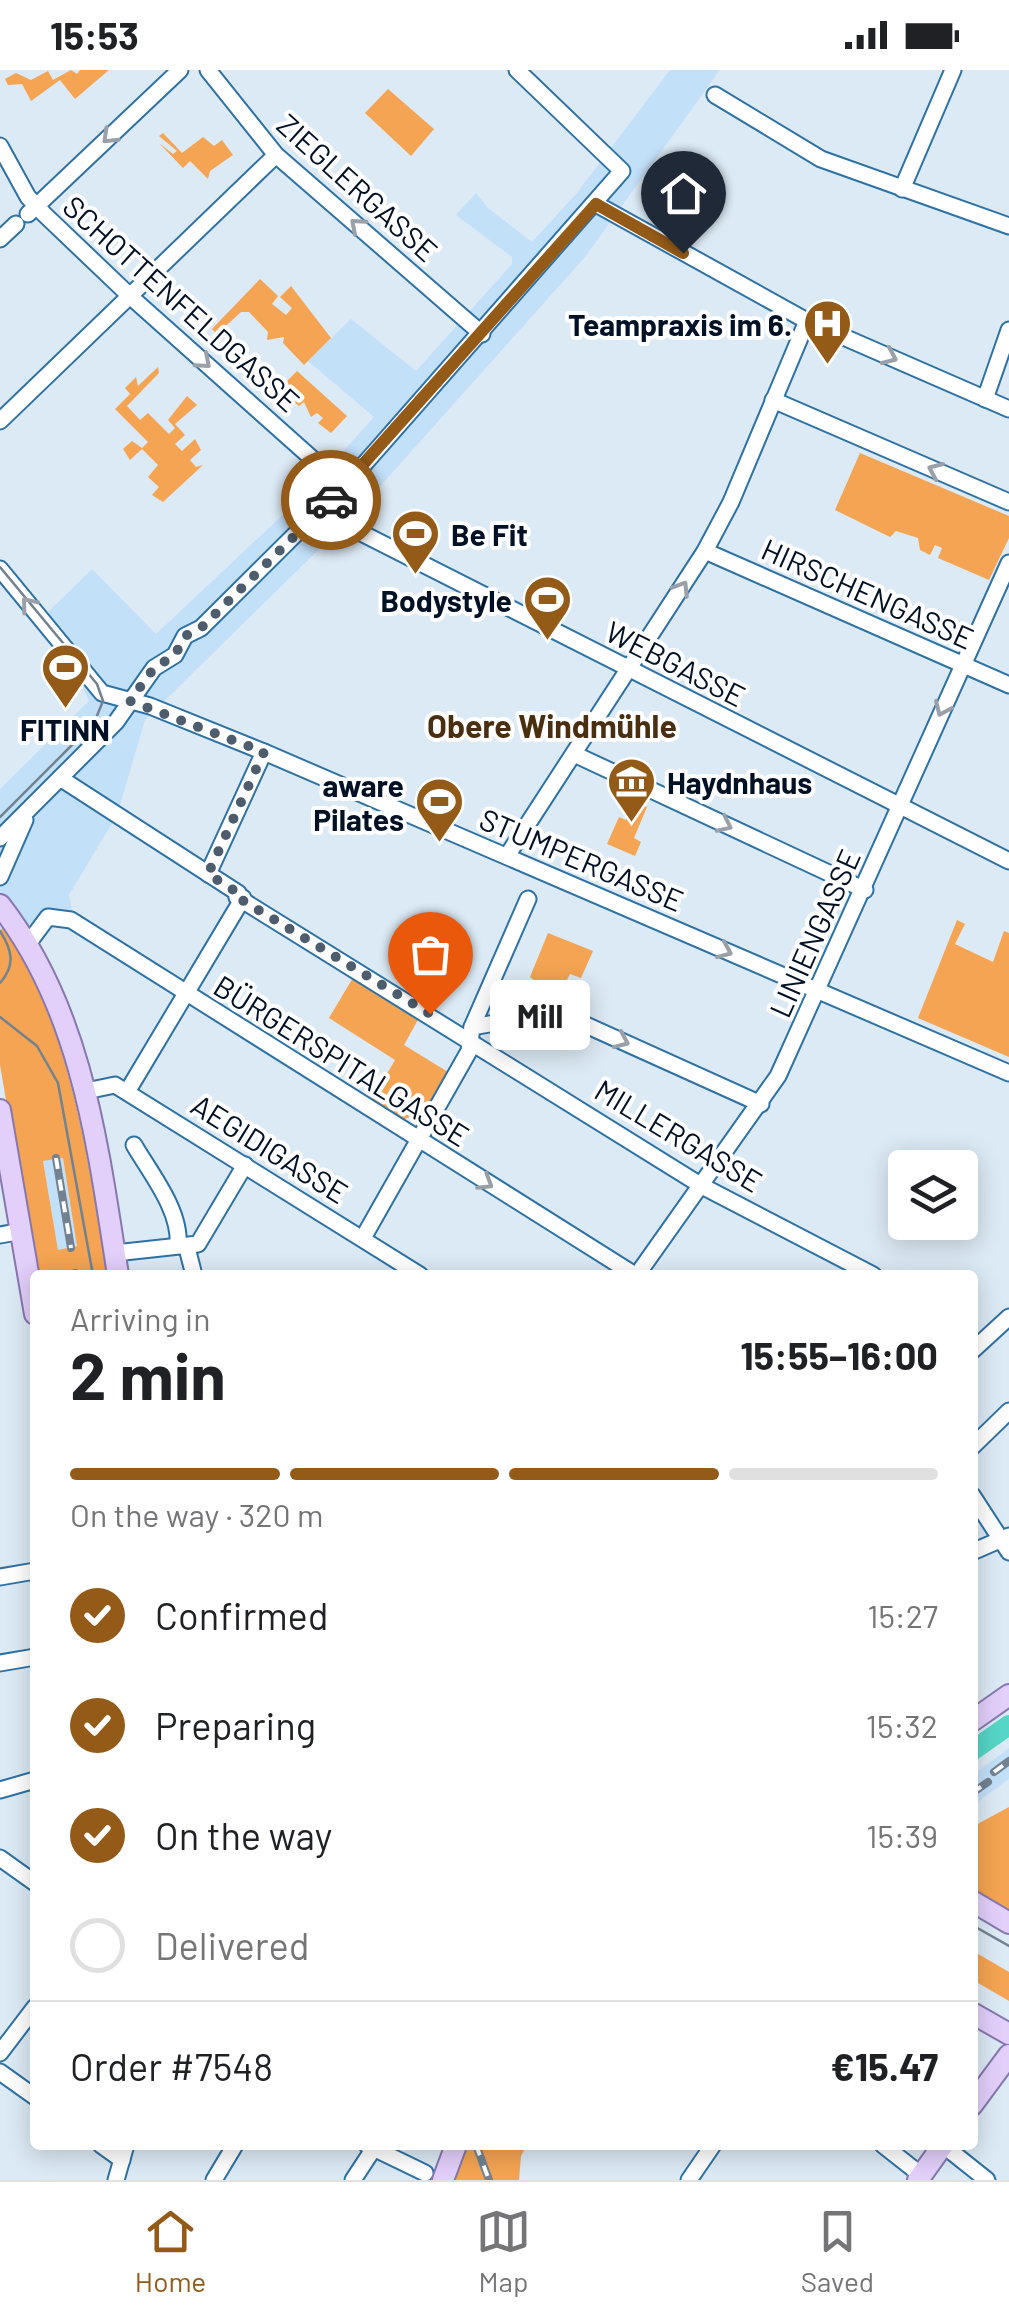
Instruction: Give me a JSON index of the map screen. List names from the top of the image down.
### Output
{
  "streets": {
    "street": [
      "ZIEGLERGASSE",
      "SCHOTTENFELDGASSE",
      "HIRSCHENGASSE",
      "WEBGASSE",
      "STUMPERGASSE",
      "LINIENGASSE",
      "BÜRGERSPITALGASSE",
      "MILLERGASSE",
      "AEGIDIGASSE"
    ]
  },
  "crossings": [
    ["HIRSCHENGASSE", "LINIENGASSE"],
    ["WEBGASSE", "LINIENGASSE"],
    ["STUMPERGASSE", "LINIENGASSE"],
    ["LINIENGASSE", "MILLERGASSE"]
  ],
  "one_way": ["ZIEGLERGASSE", "SCHOTTENFELDGASSE"],
  "districts": ["Obere Windmühle"],
  "places": {
    "hospital": ["Teampraxis im 6."],
    "sports": [
      "Be Fit",
      "Bodystyle",
      "FITINN",
      "aware Pilates"
    ],
    "museum": ["Haydnhaus"],
    "other": ["Mill"]
  },
  "page": {
    "status": "15:53",
    "bubble": "Mill",
    "heading": ["2 min", "Arriving in", "15:55–16:00"],
    "panel": ["Order #7548", "€15.47"],
    "bar": "On the way · 320 m",
    "list": [
      ["Confirmed", "15:27"],
      ["Preparing", "15:32"],
      ["On the way", "15:39"],
      "Delivered"
    ],
    "tabs": ["Home", "Map", "Saved"]
  }
}
